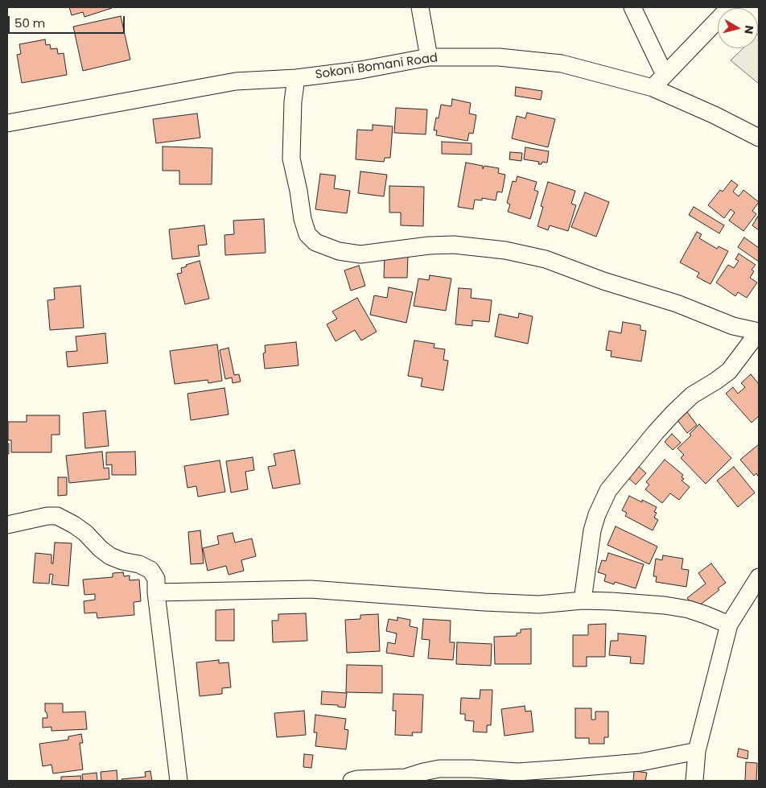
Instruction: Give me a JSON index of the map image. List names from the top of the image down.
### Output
{
  "streets": {
    "street": ["Sokoni Bomani Road"]
  },
  "scale_bar": "50 m",
  "north": "right"
}
